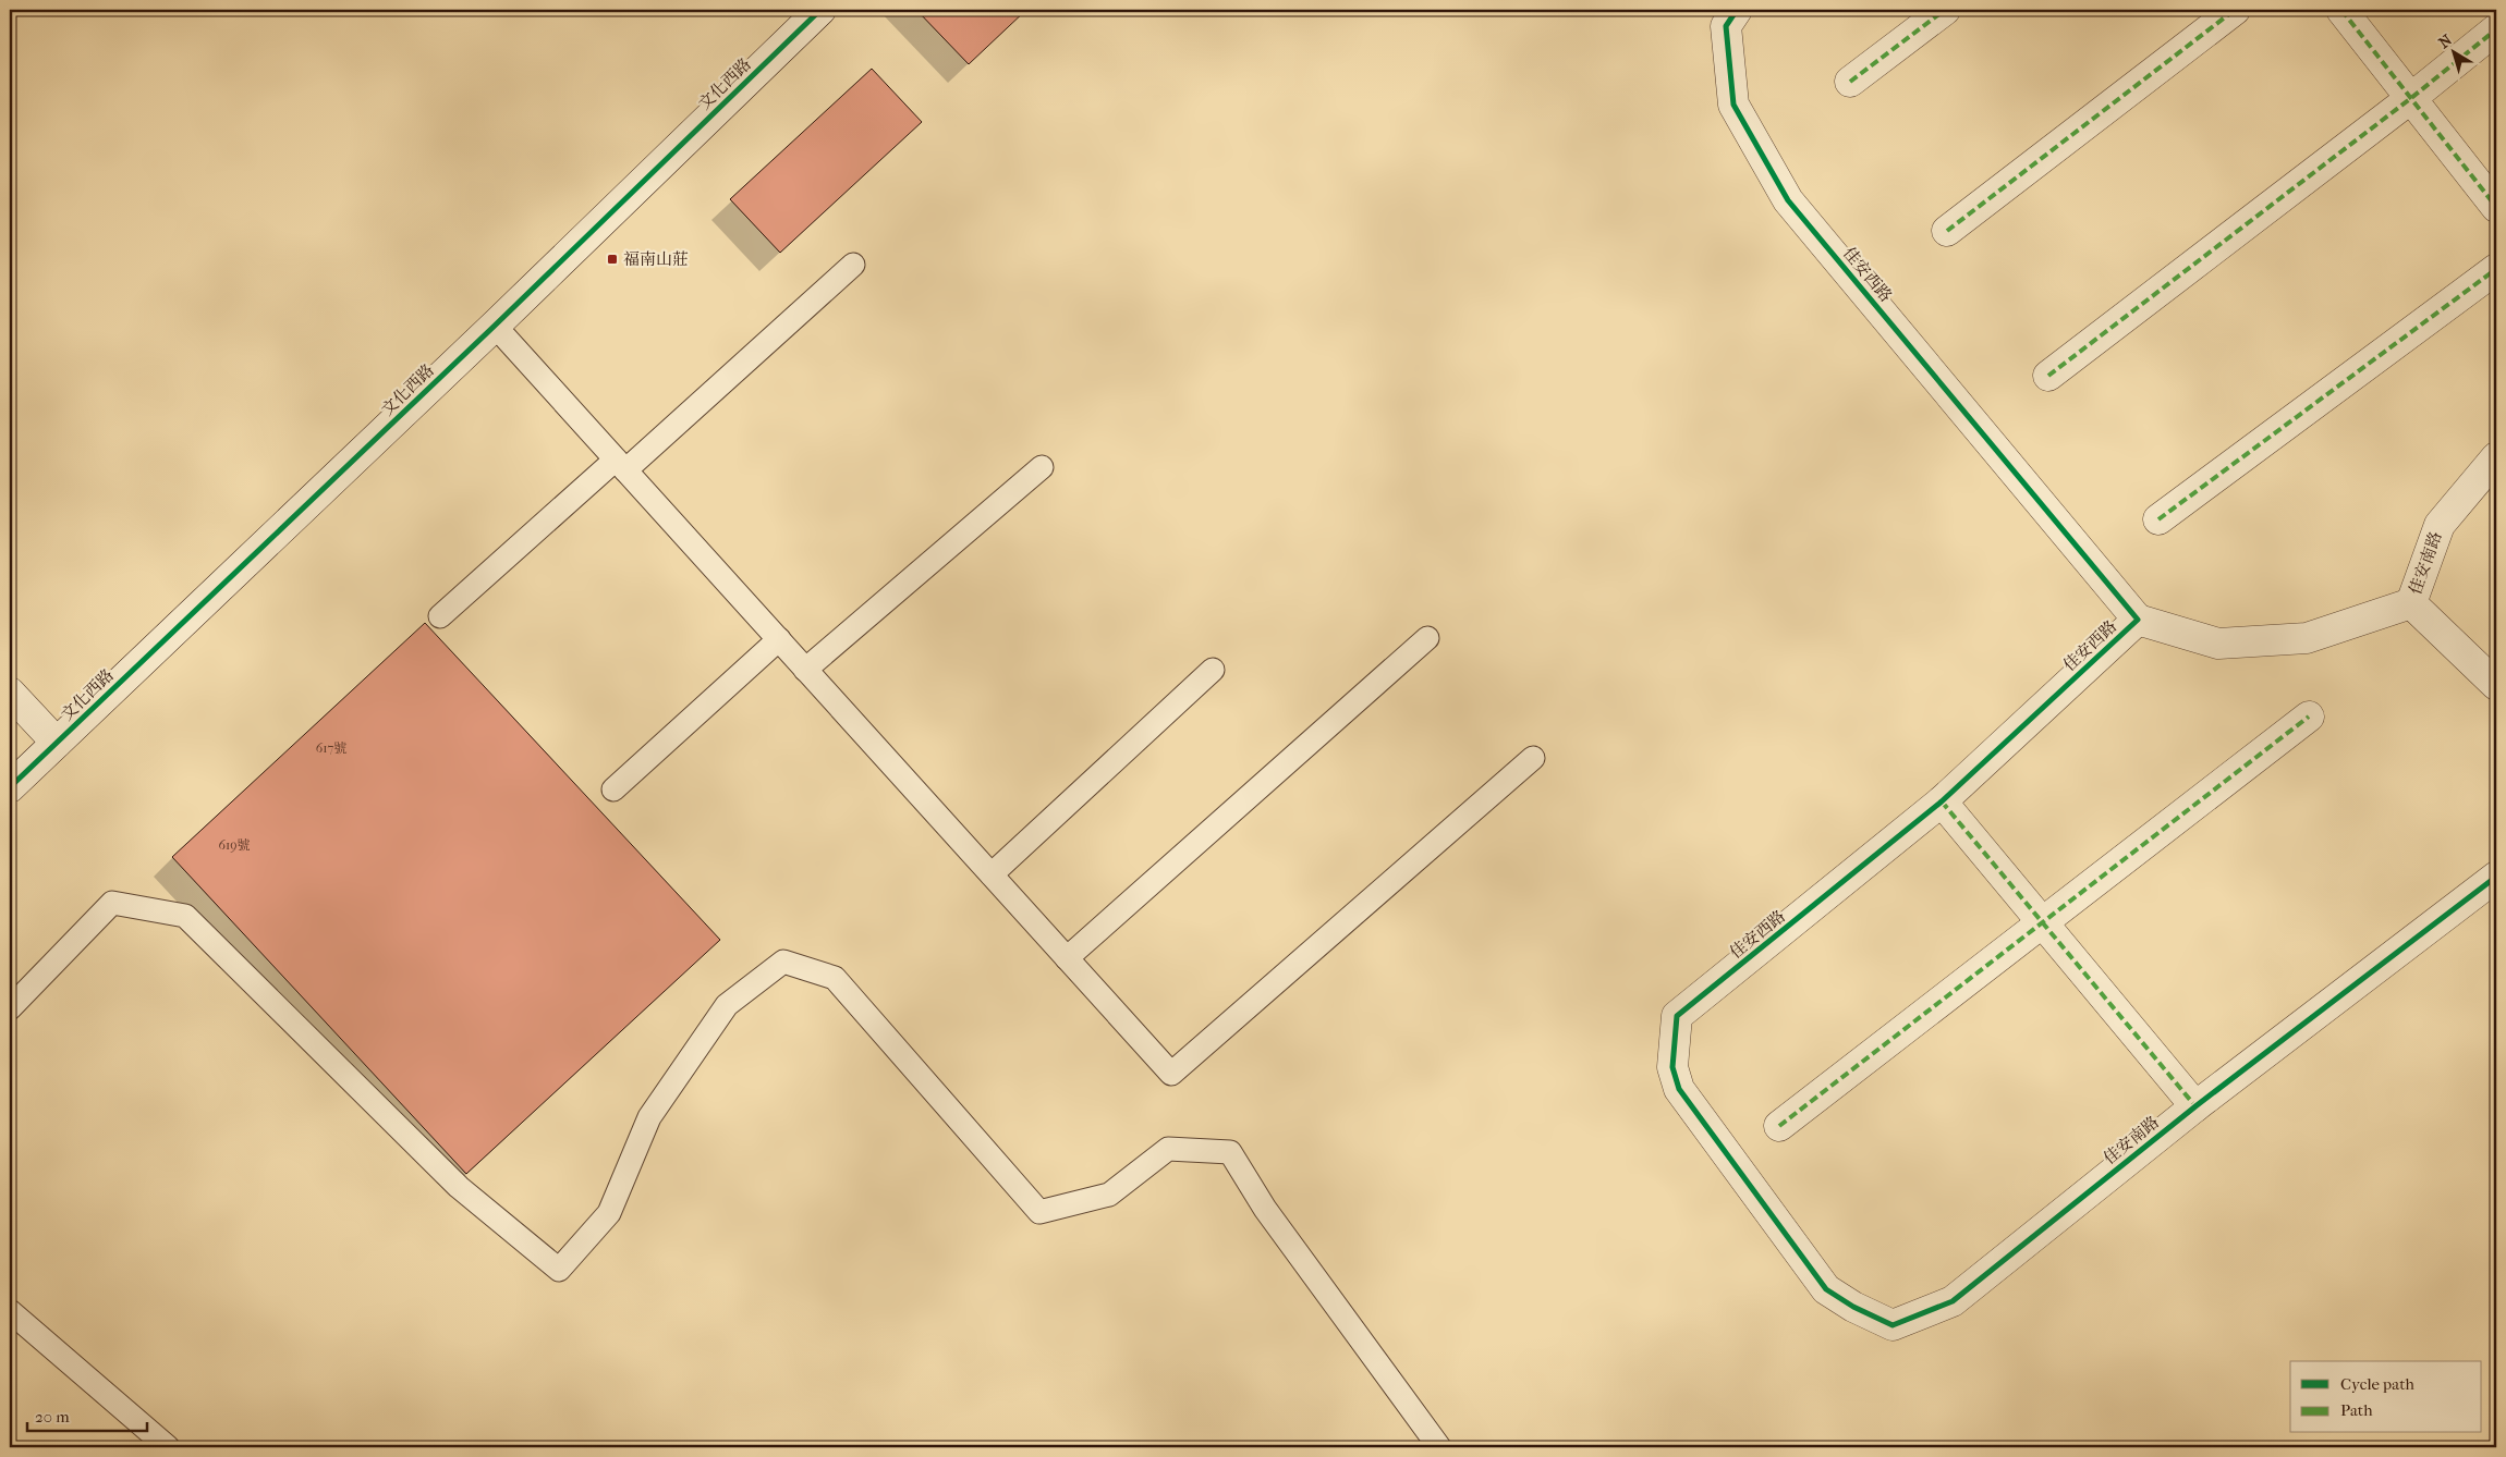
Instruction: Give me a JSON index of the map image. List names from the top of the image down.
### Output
{
  "streets": {
    "street": ["文化西路", "佳安西路", "佳安南路"]
  },
  "crossings": [
    ["佳安西路", "佳安南路"]
  ],
  "places": {
    "transit": ["福南山莊"]
  },
  "house_numbers": ["617號", "619號"],
  "legend": ["Cycle path", "Path"],
  "scale_bar": "20 m",
  "north": "top left"
}
